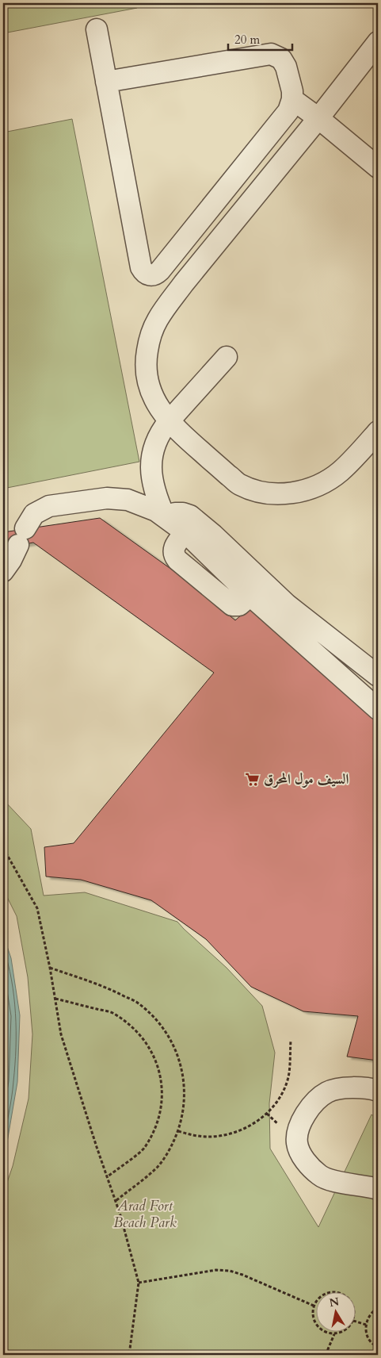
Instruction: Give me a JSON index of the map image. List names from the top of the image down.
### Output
{
  "parks": ["Arad Fort Beach Park"],
  "places": {
    "supermarket": ["السيف مول المحرق"]
  },
  "scale_bar": "20 m",
  "north": "top"
}
